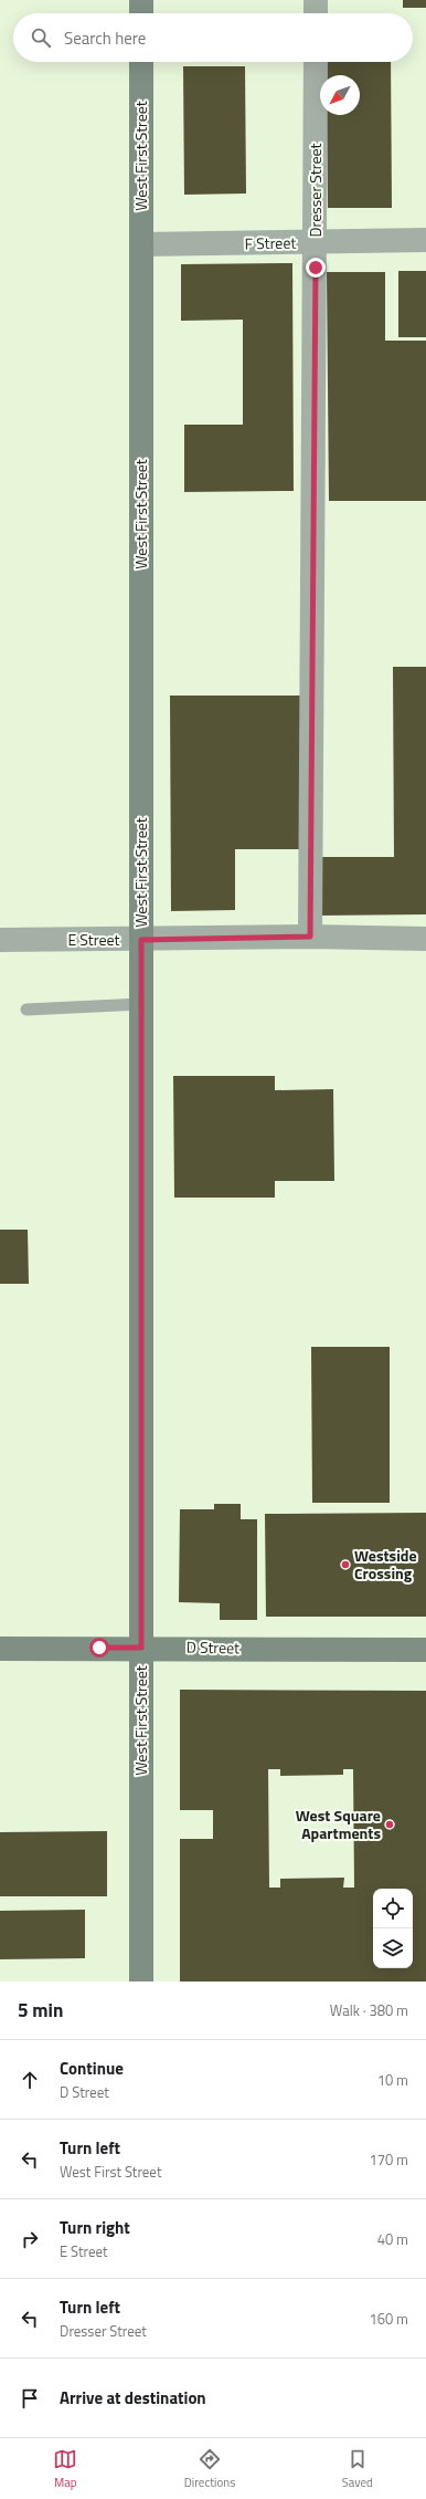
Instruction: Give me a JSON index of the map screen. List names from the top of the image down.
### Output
{
  "streets": {
    "main road": ["West First Street", "D Street"],
    "street": ["Dresser Street", "F Street", "E Street"]
  },
  "crossings": [
    ["West First Street", "F Street"],
    ["West First Street", "E Street"],
    ["West First Street", "D Street"],
    ["Dresser Street", "F Street"],
    ["Dresser Street", "E Street"]
  ],
  "places": ["Westside Crossing", "West Square Apartments"],
  "north": "bottom left",
  "page": {
    "search": "Search here",
    "heading": ["5 min", "Walk · 380 m"],
    "list": [
      ["Continue", "D Street", "10 m"],
      ["Turn left", "West First Street", "170 m"],
      ["Turn right", "E Street", "40 m"],
      ["Turn left", "Dresser Street", "160 m"],
      "Arrive at destination"
    ],
    "nav": ["Map", "Directions", "Saved"]
  }
}
